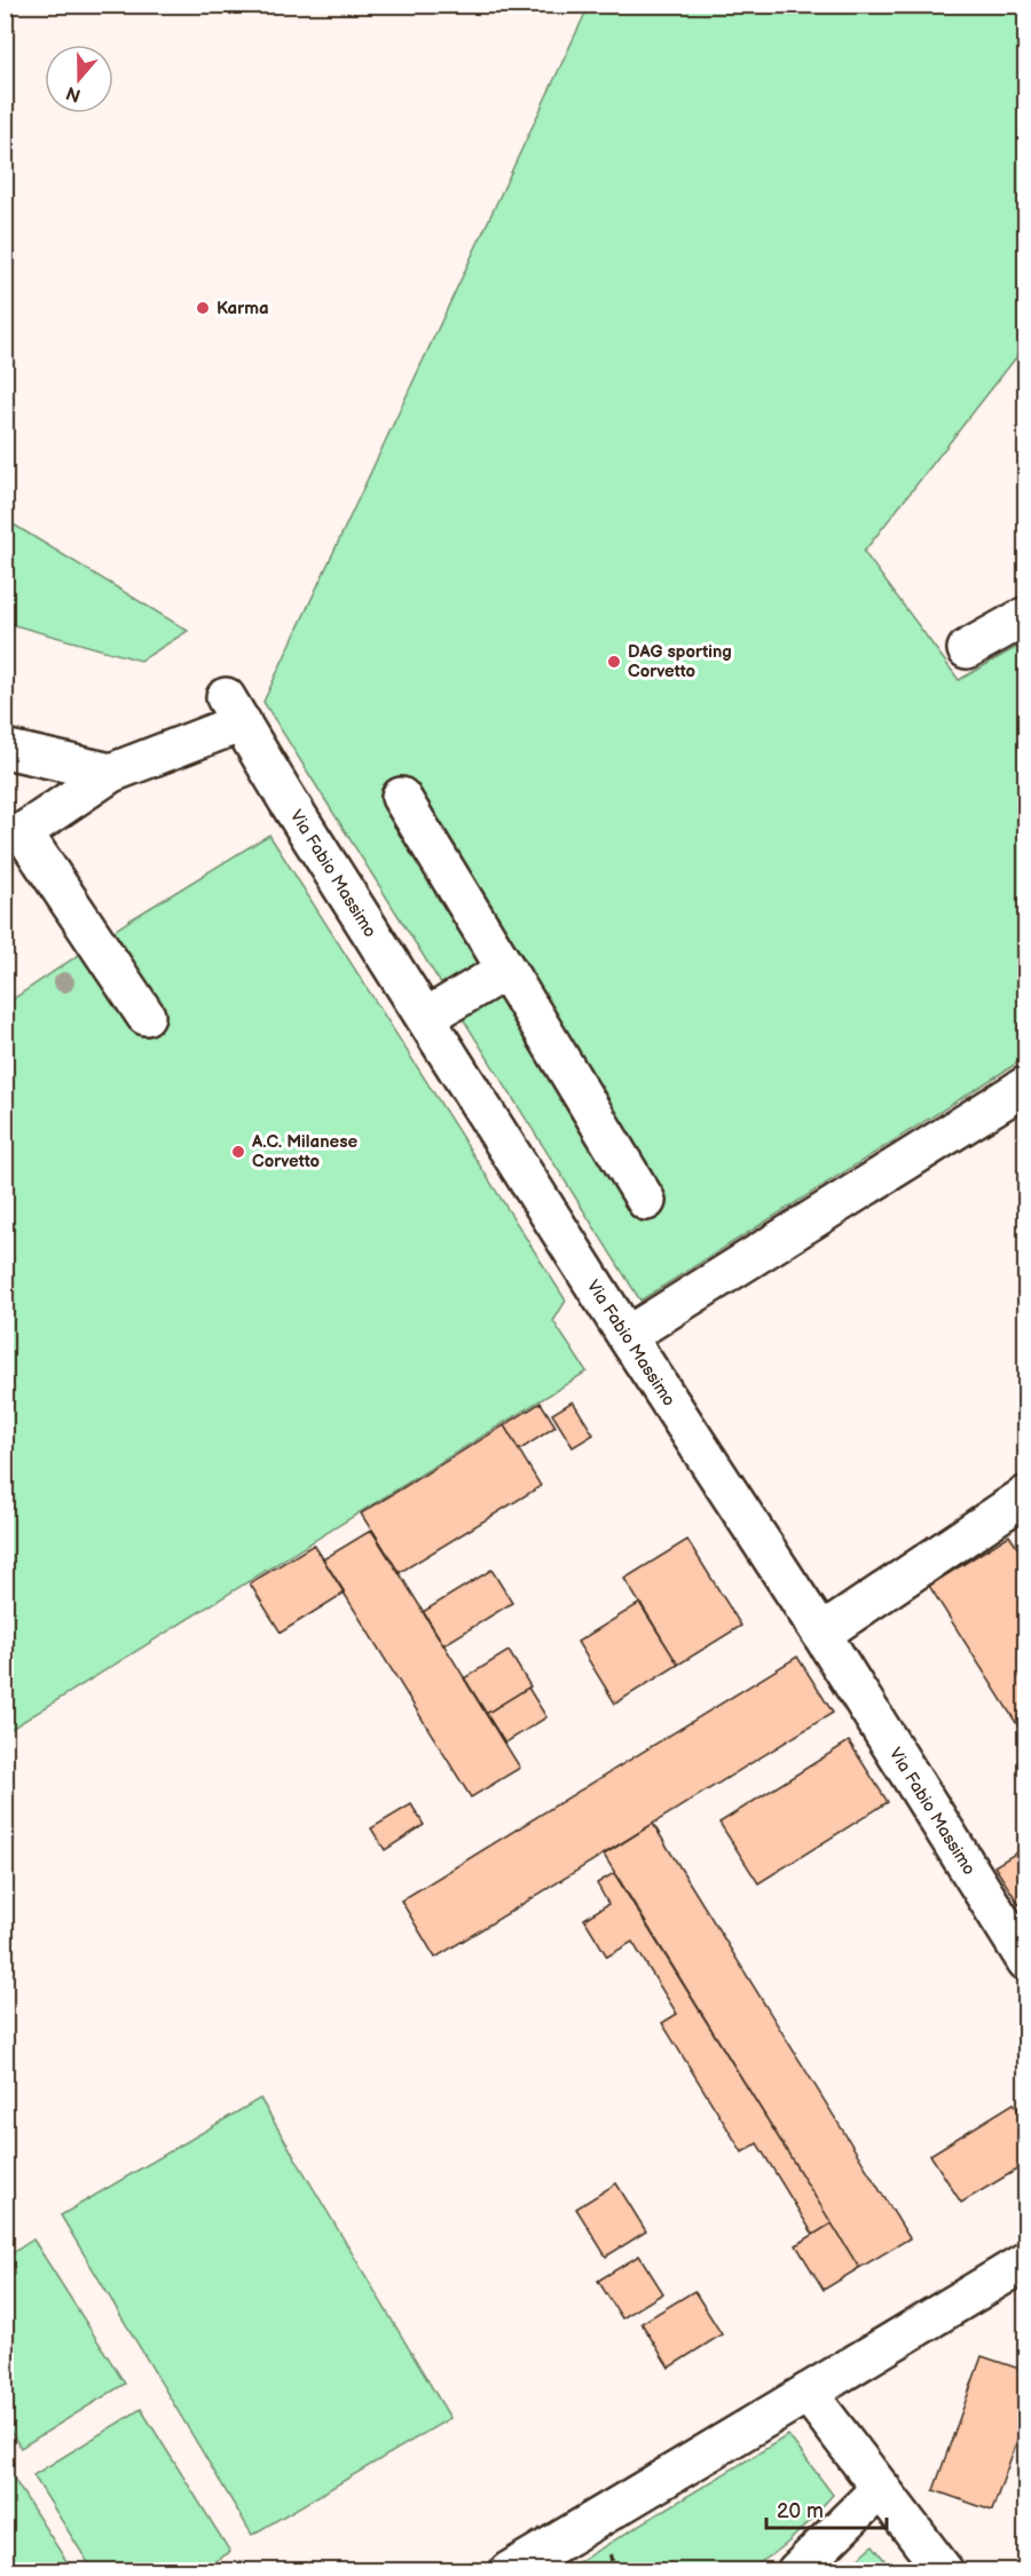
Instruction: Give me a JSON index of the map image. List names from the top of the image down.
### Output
{
  "streets": {
    "main road": ["Via Fabio Massimo"]
  },
  "places": ["Karma", "DAG sporting Corvetto", "A.C. Milanese Corvetto"],
  "scale_bar": "20 m",
  "north": "bottom"
}
